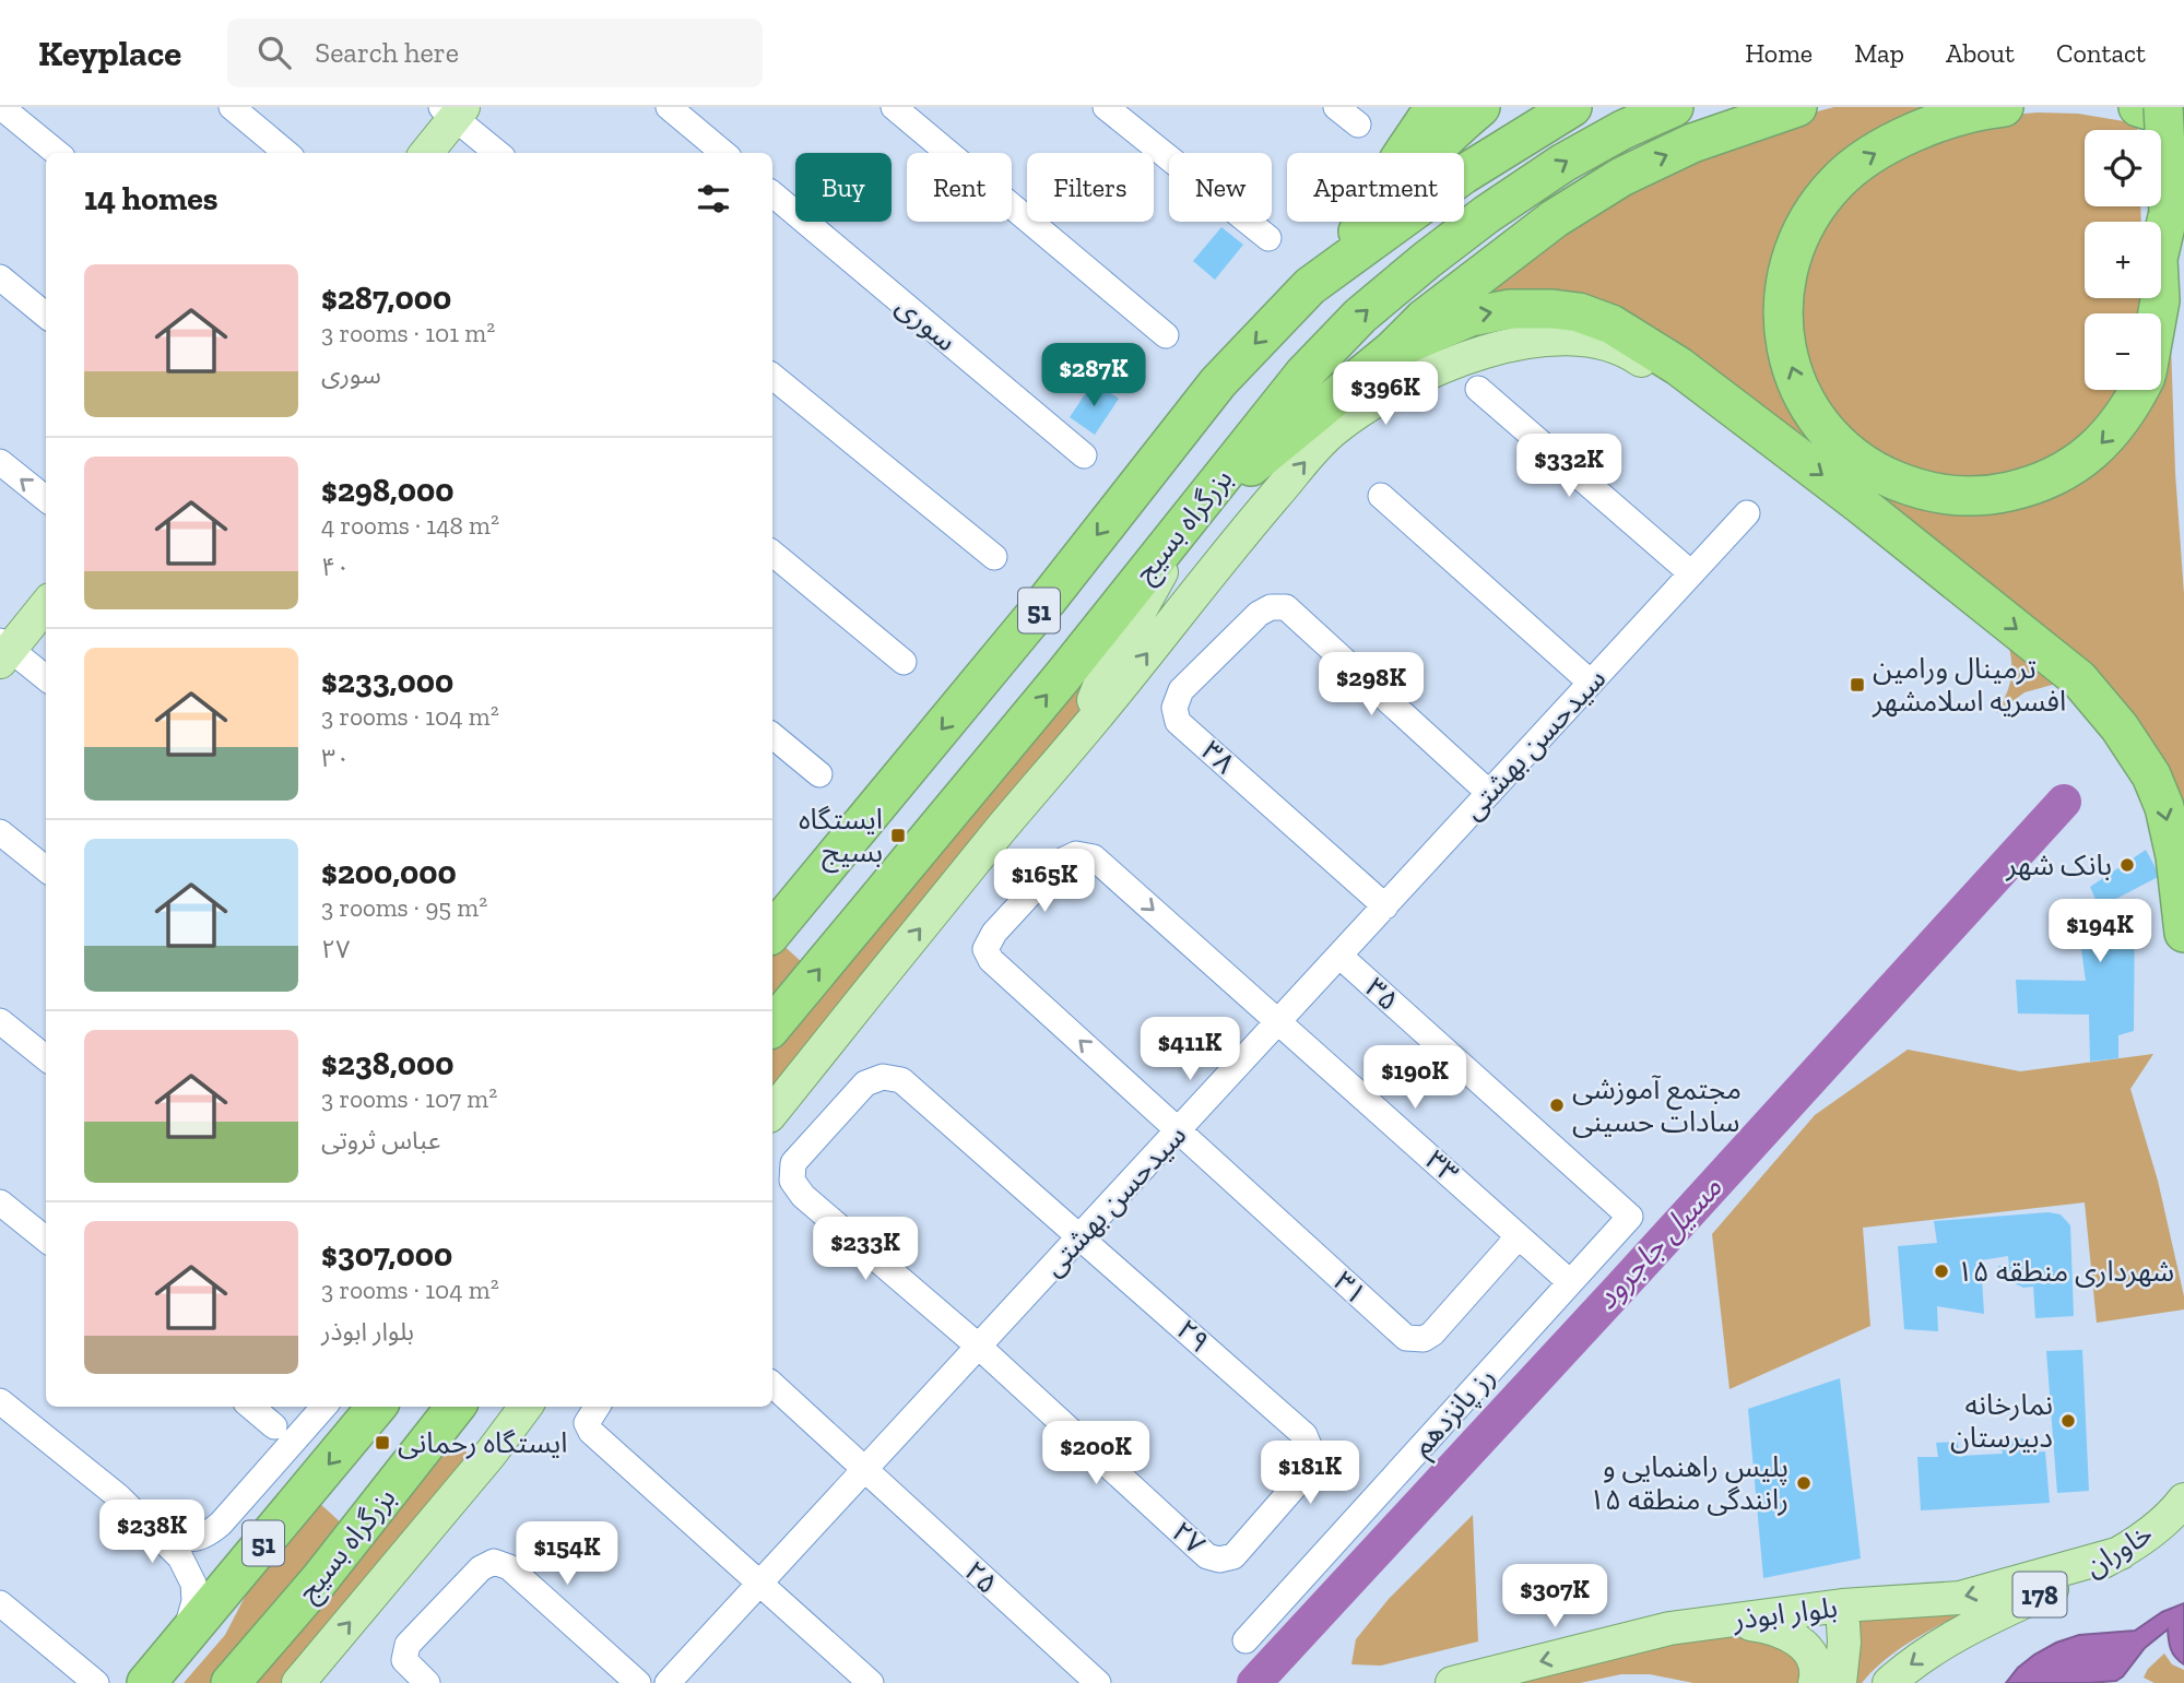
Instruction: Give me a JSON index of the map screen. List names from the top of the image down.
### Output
{
  "streets": {
    "highway": ["بزرگراه بسیج", "51"],
    "main road": ["خاوران", "178", "بلوار ابوذر"],
    "street": [
      "سوری",
      "سیدحسن بهشتی",
      "۳۸",
      "۳۵",
      "۳۳",
      "۳۱",
      "۲۹",
      "رز پانزدهم",
      "۲۷",
      "۲۵"
    ]
  },
  "crossings": [
    ["سیدحسن بهشتی", "۳۸"],
    ["سیدحسن بهشتی", "۳۵"],
    ["سیدحسن بهشتی", "۳۳"],
    ["سیدحسن بهشتی", "۳۱"],
    ["سیدحسن بهشتی", "۲۹"],
    ["سیدحسن بهشتی", "۲۷"],
    ["سیدحسن بهشتی", "۲۵"],
    ["۳۵", "رز پانزدهم"],
    ["۳۳", "۳۱"],
    ["۳۳", "رز پانزدهم"],
    ["۲۹", "۲۷"],
    ["خاوران", "بلوار ابوذر"]
  ],
  "one_way": ["۳۳", "خاوران", "بلوار ابوذر"],
  "water": ["مسیل جاجرود"],
  "places": {
    "transit": ["ترمینال ورامین افسریه اسلامشهر", "ایستگاه بسیج", "ایستگاه رحمانی"],
    "other": [
      "بانک شهر",
      "مجتمع آموزشی سادات حسینی",
      "شهرداری منطقه ۱۵",
      "نمارخانه دبیرستان",
      "پلیس راهنمایی و رانندگی منطقه ۱۵"
    ]
  },
  "page": {
    "header": "Keyplace",
    "search": "Search here",
    "nav": [
      "Home",
      "Map",
      "About",
      "Contact"
    ],
    "map_buttons": ["+", "−"],
    "chip": [
      "Buy",
      "Rent",
      "Filters",
      "New",
      "Apartment"
    ],
    "heading": "14 homes",
    "list": [
      {
        "name": "$287,000",
        "note": "3 rooms · 101 m² · سوری"
      },
      {
        "name": "$298,000",
        "note": "4 rooms · 148 m² · ۴۰"
      },
      {
        "name": "$233,000",
        "note": "3 rooms · 104 m² · ۳۰"
      },
      {
        "name": "$200,000",
        "note": "3 rooms · 95 m² · ۲۷"
      },
      {
        "name": "$238,000",
        "note": "3 rooms · 107 m² · عباس ثروتی"
      },
      {
        "name": "$307,000",
        "note": "3 rooms · 104 m² · بلوار ابوذر"
      }
    ],
    "price": [
      "$287K",
      "$396K",
      "$332K",
      "$298K",
      "$165K",
      "$194K",
      "$411K",
      "$190K",
      "$233K",
      "$200K",
      "$181K",
      "$238K",
      "$154K",
      "$307K"
    ]
  }
}
